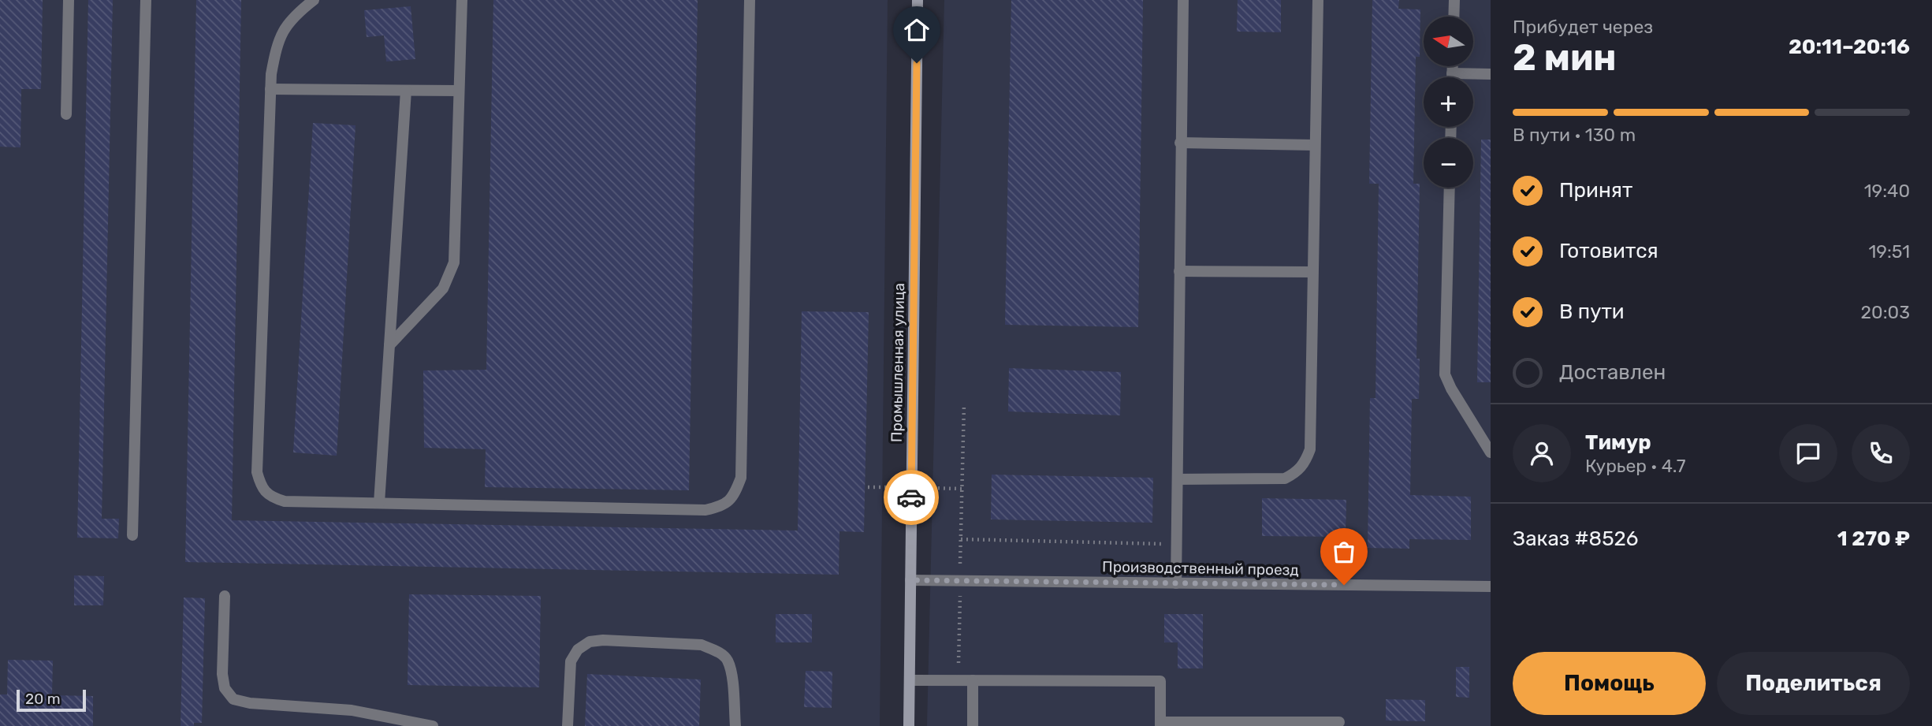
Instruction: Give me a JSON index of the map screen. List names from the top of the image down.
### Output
{
  "streets": {
    "main road": ["Промышленная улица"],
    "street": ["Производственный проезд"]
  },
  "crossings": [
    ["Промышленная улица", "Производственный проезд"]
  ],
  "scale_bar": "20 m",
  "north": "left",
  "page": {
    "heading": ["2 мин", "Прибудет через", "20:11–20:16"],
    "panel": [
      "Тимур",
      "Курьер · 4.7",
      "Заказ #8526",
      "1 270 ₽"
    ],
    "map_buttons": ["+", "−"],
    "bar": "В пути · 130 m",
    "list": [
      ["Принят", "19:40"],
      ["Готовится", "19:51"],
      ["В пути", "20:03"],
      "Доставлен"
    ],
    "buttons": ["Помощь", "Поделиться"],
    "scale": "20 m"
  }
}
